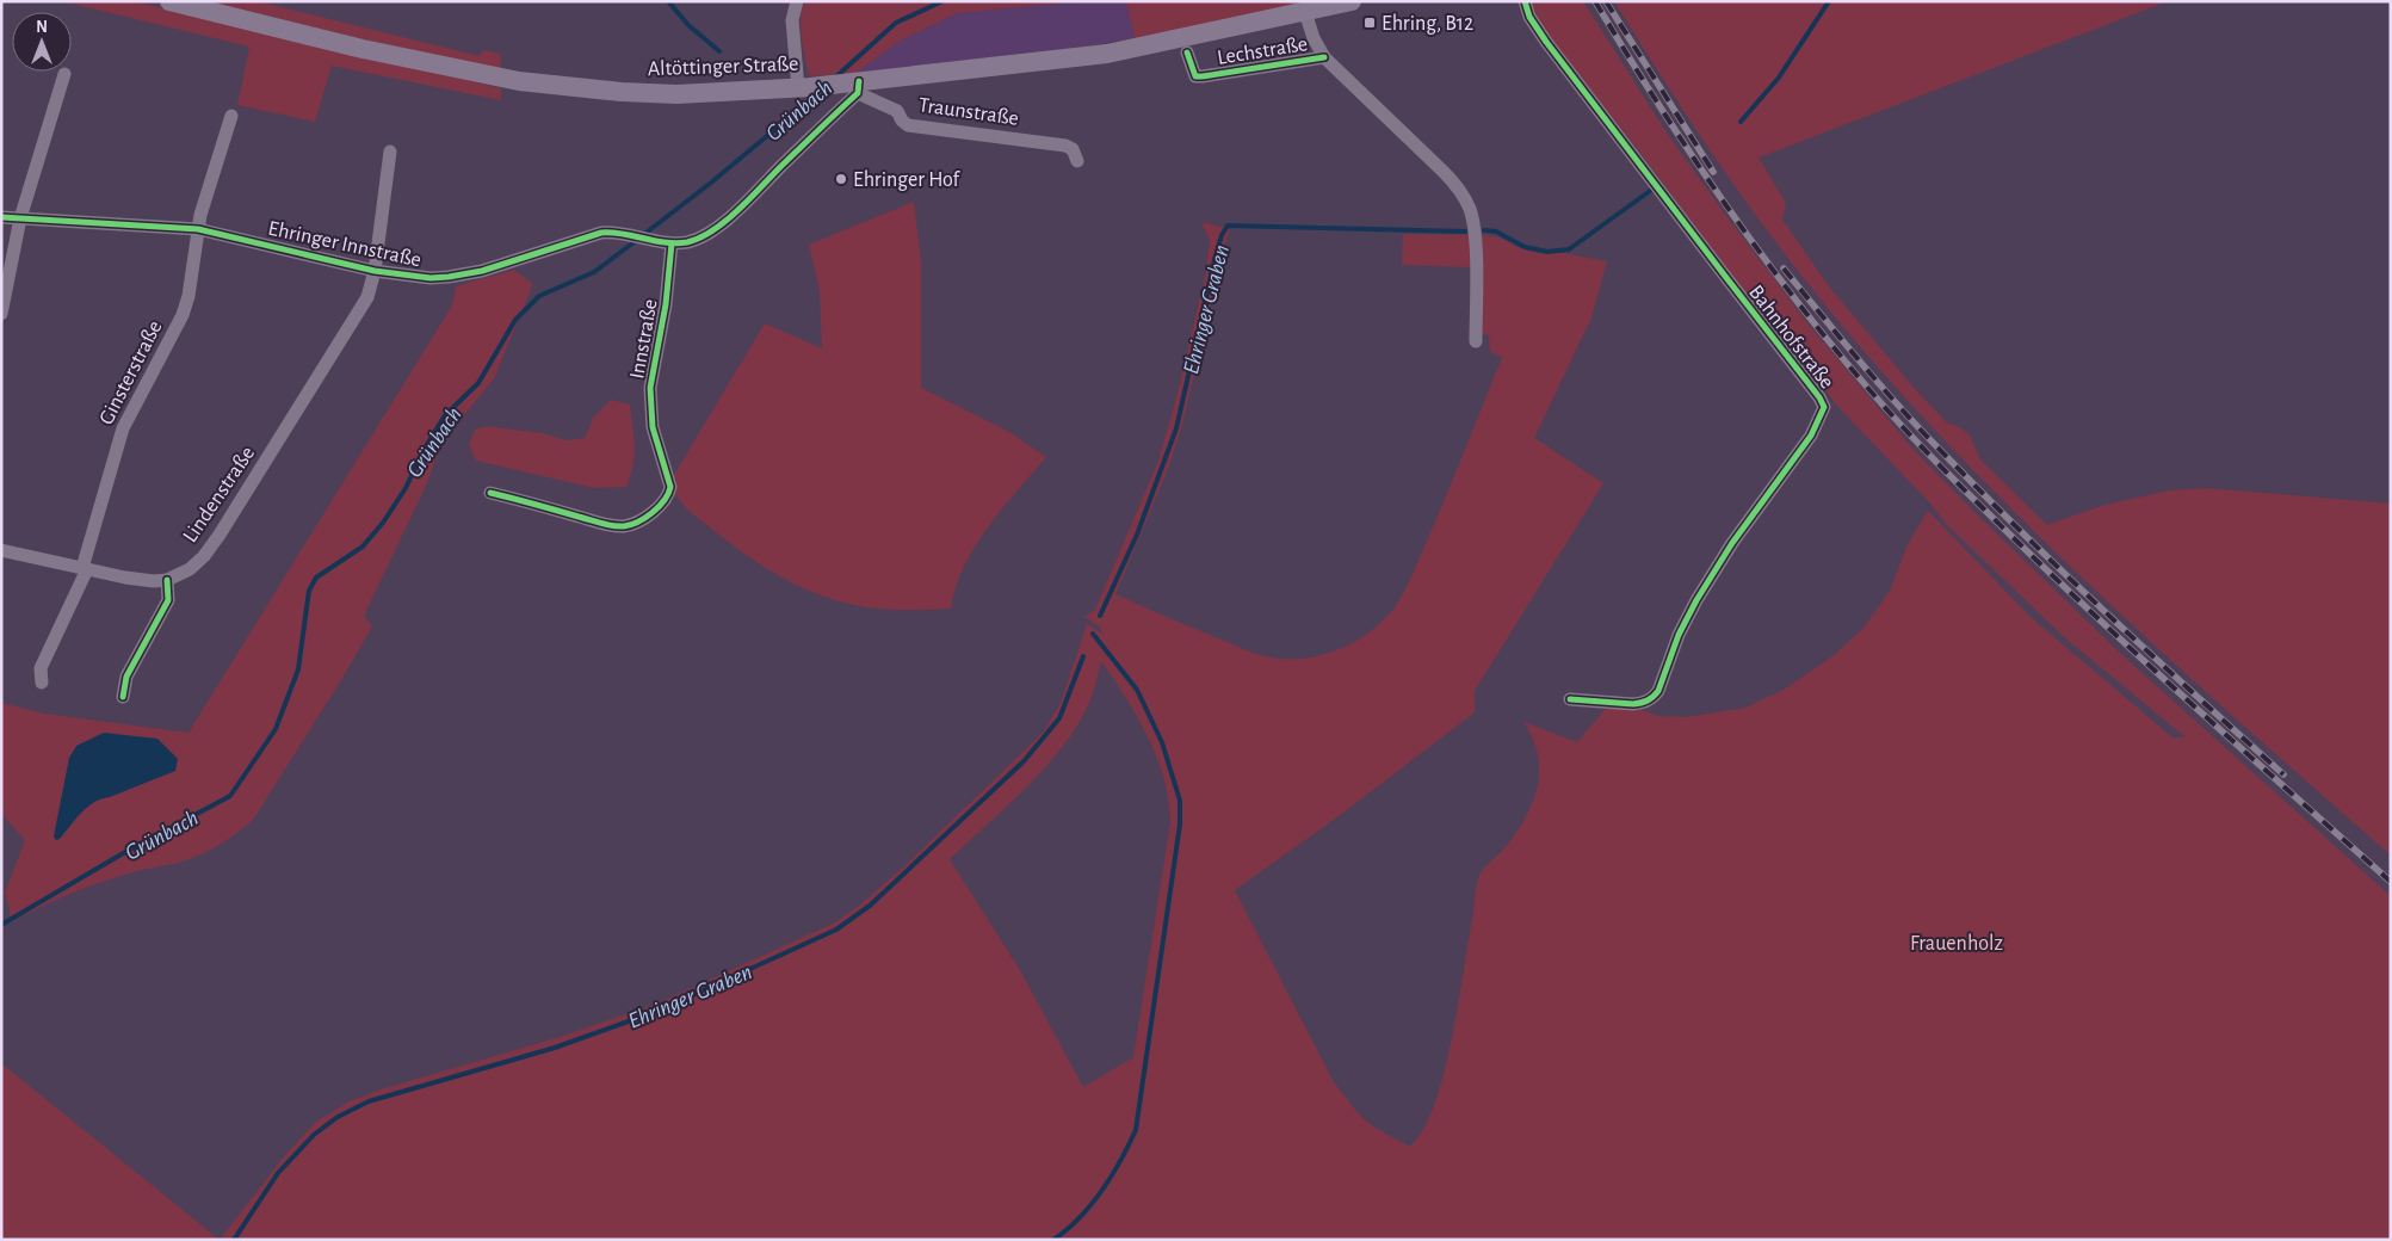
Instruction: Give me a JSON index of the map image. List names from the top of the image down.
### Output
{
  "streets": {
    "main road": ["Altöttinger Straße"],
    "street": [
      "Lechstraße",
      "Traunstraße",
      "Ehringer Innstraße",
      "Bahnhofstraße",
      "Innstraße",
      "Ginsterstraße",
      "Lindenstraße"
    ]
  },
  "crossings": [
    ["Lechstraße", "Altöttinger Straße"],
    ["Altöttinger Straße", "Traunstraße"],
    ["Altöttinger Straße", "Ehringer Innstraße"],
    ["Traunstraße", "Ehringer Innstraße"],
    ["Ehringer Innstraße", "Innstraße"],
    ["Ehringer Innstraße", "Ginsterstraße"],
    ["Ehringer Innstraße", "Lindenstraße"],
    ["Ginsterstraße", "Lindenstraße"]
  ],
  "water": ["Grünbach", "Ehringer Graben"],
  "parks": ["Frauenholz"],
  "places": {
    "transit": ["Ehring, B12"],
    "other": ["Ehringer Hof"]
  },
  "north": "top"
}
